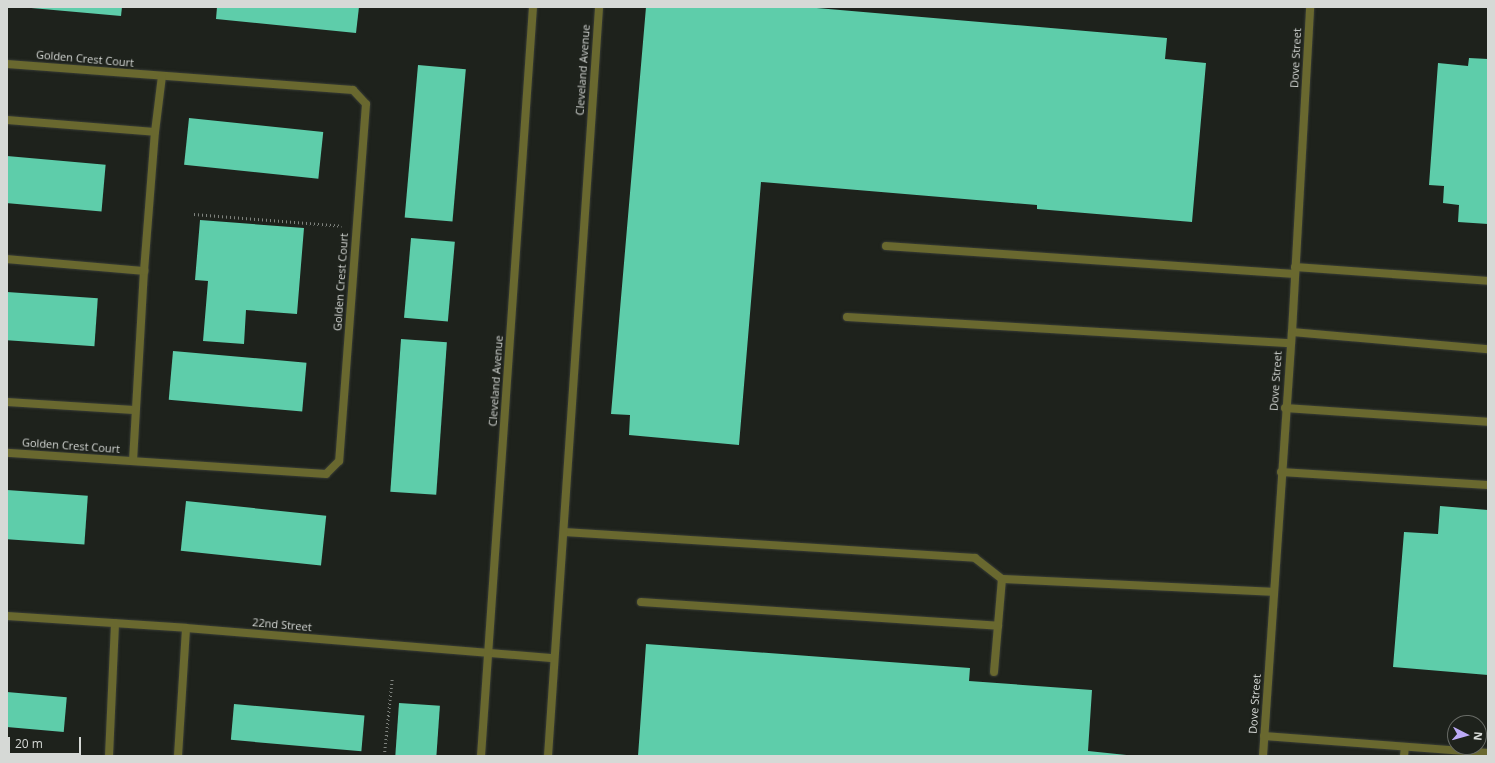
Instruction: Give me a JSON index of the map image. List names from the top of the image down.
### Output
{
  "streets": {
    "street": [
      "Dove Street",
      "Golden Crest Court",
      "Cleveland Avenue",
      "22nd Street"
    ]
  },
  "crossings": [
    ["Cleveland Avenue", "22nd Street"]
  ],
  "scale_bar": "20 m",
  "north": "right"
}
